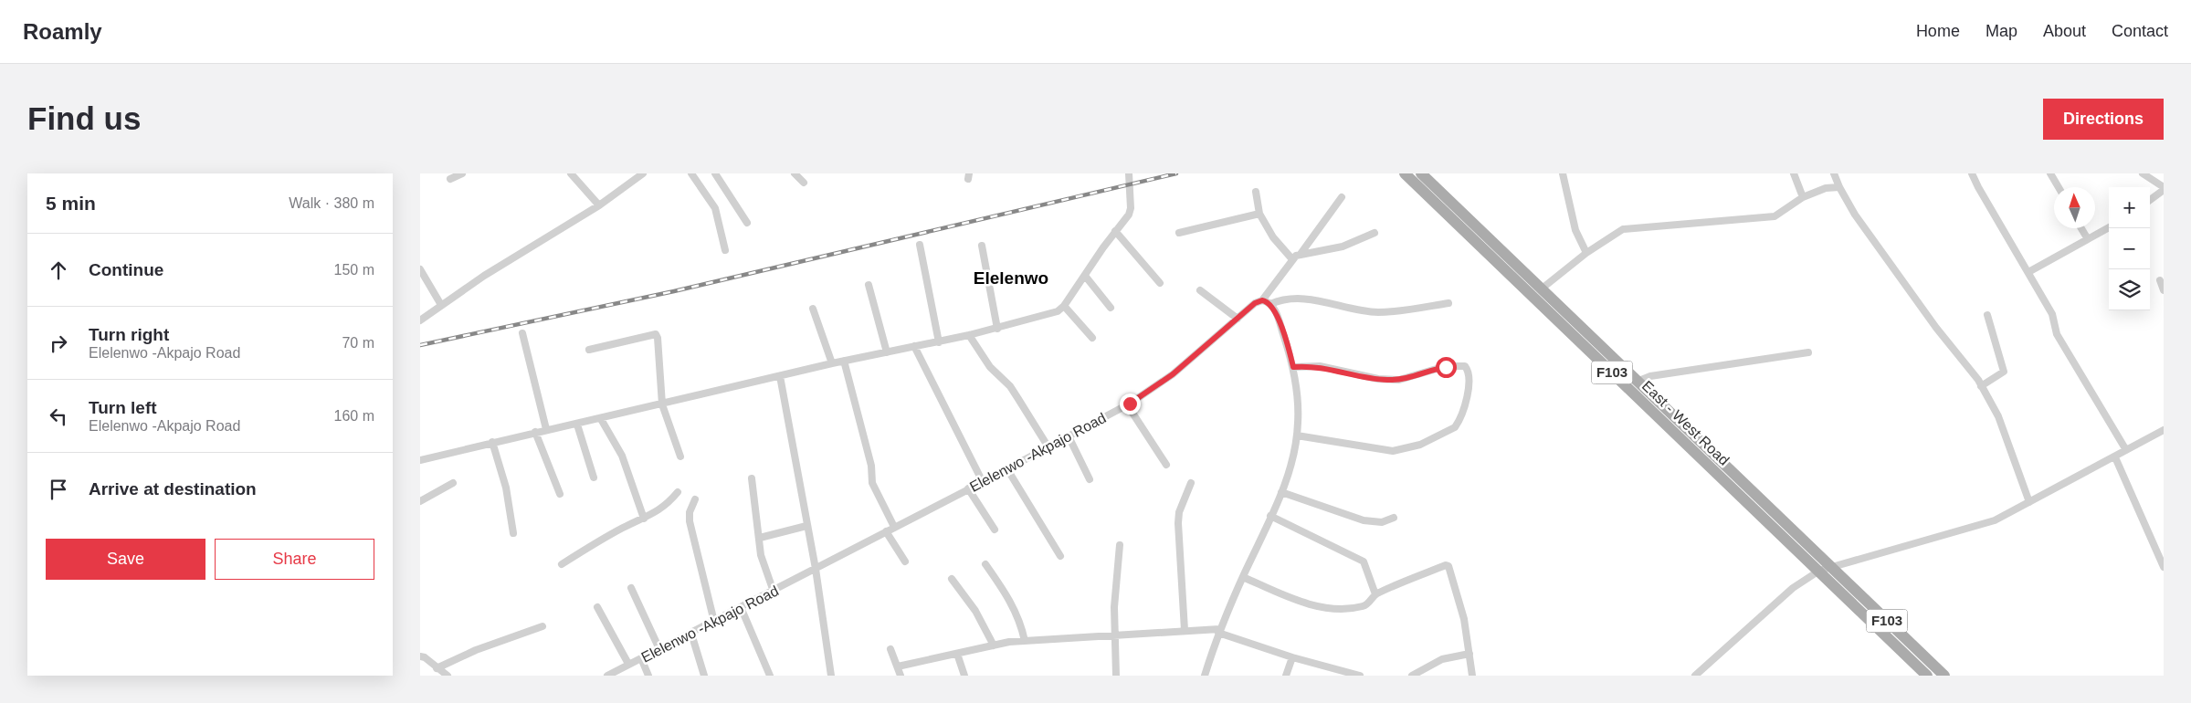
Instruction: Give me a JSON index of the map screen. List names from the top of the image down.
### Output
{
  "streets": {
    "main road": ["F103", "East - West Road"],
    "street": ["Elelenwo -Akpajo Road"]
  },
  "districts": ["Elelenwo"],
  "north": "top",
  "page": {
    "header": "Roamly",
    "nav": [
      "Home",
      "Map",
      "About",
      "Contact"
    ],
    "buttons": [
      "Directions",
      ["Save", "Share"]
    ],
    "title": "Find us",
    "heading": ["5 min", "Walk · 380 m"],
    "map_buttons": ["+", "−"],
    "list": [
      ["Continue", "150 m"],
      ["Turn right", "Elelenwo -Akpajo Road", "70 m"],
      ["Turn left", "Elelenwo -Akpajo Road", "160 m"],
      "Arrive at destination"
    ]
  }
}
